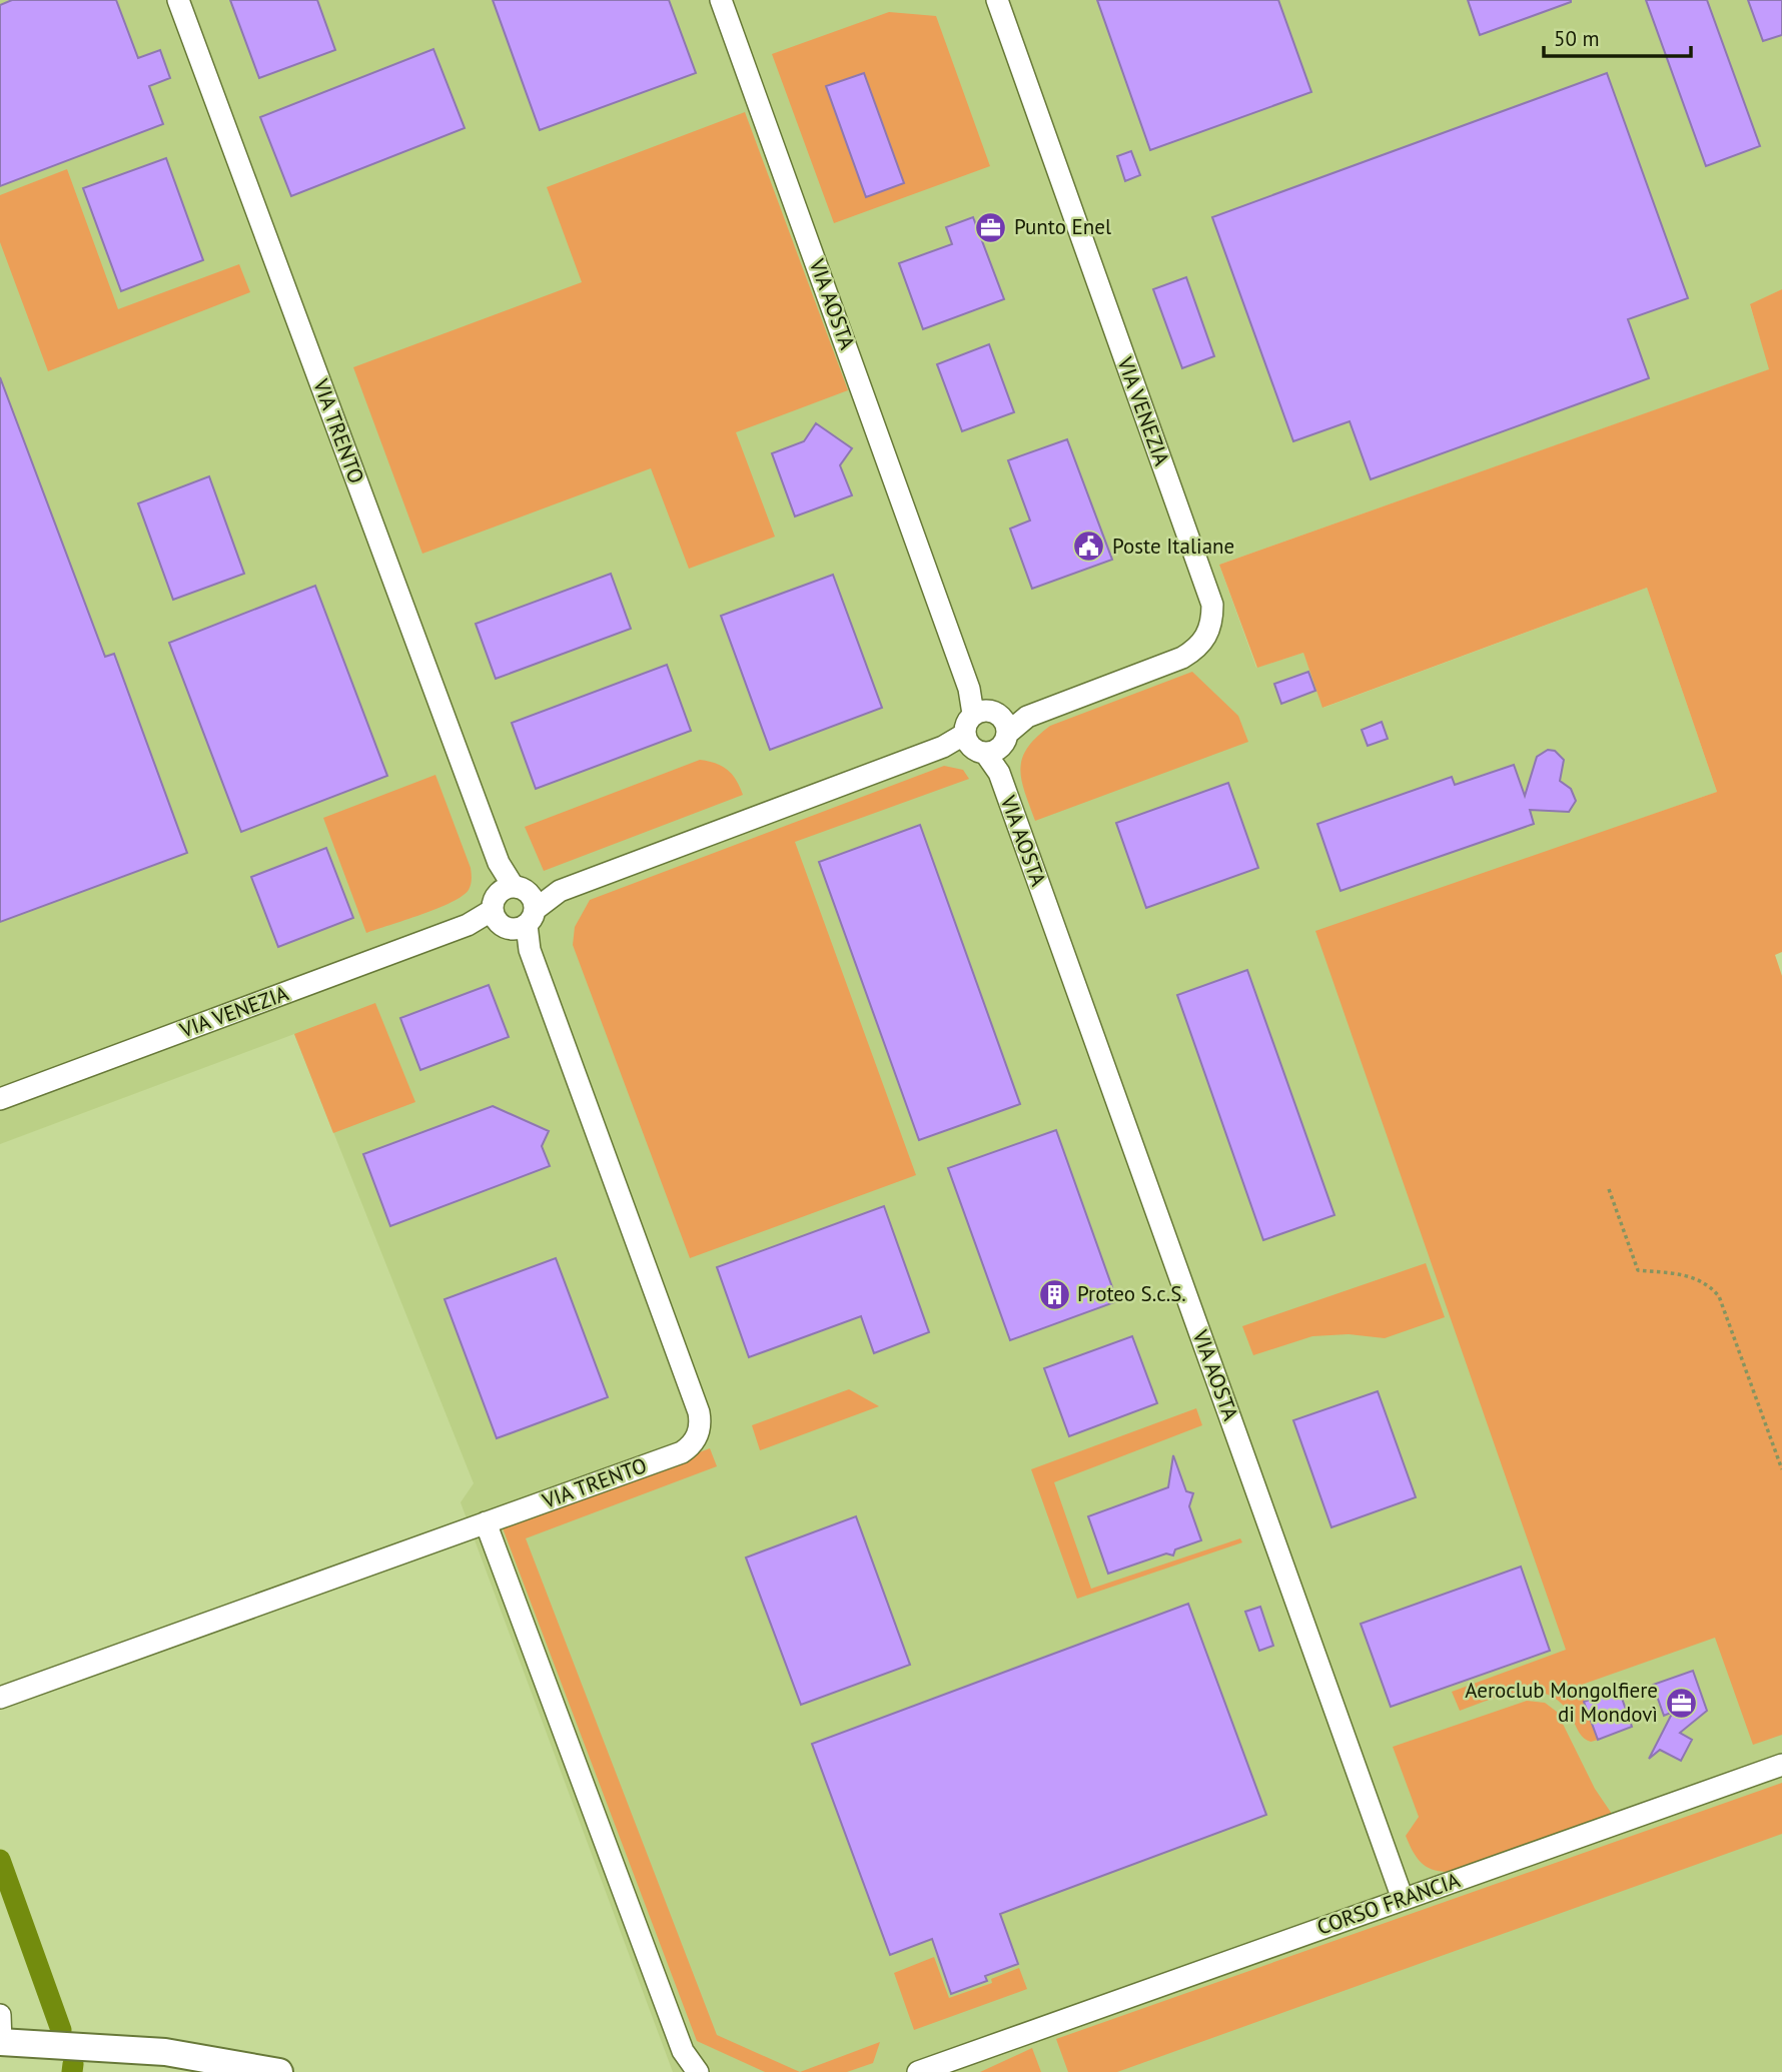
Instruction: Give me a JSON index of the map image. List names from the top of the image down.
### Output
{
  "streets": {
    "street": [
      "VIA AOSTA",
      "VIA VENEZIA",
      "VIA TRENTO",
      "CORSO FRANCIA"
    ]
  },
  "crossings": [
    ["VIA AOSTA", "VIA VENEZIA"],
    ["VIA AOSTA", "CORSO FRANCIA"],
    ["VIA VENEZIA", "VIA TRENTO"]
  ],
  "places": {
    "office": ["Punto Enel", "Aeroclub Mongolfiere di Mondovì"],
    "public building": ["Poste Italiane"],
    "building": ["Proteo S.c.S."]
  },
  "scale_bar": "50 m"
}
